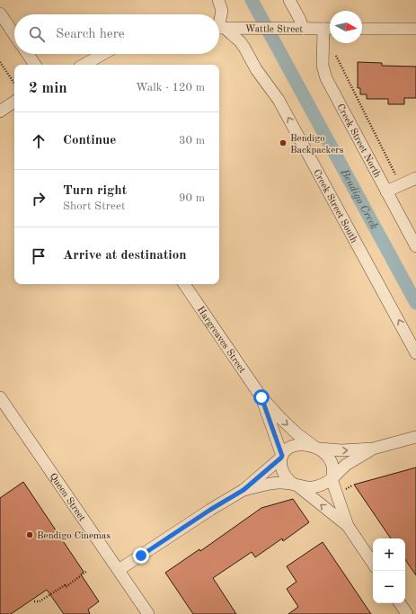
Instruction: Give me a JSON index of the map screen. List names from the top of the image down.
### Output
{
  "streets": {
    "street": [
      "Wattle Street",
      "Creek Street North",
      "Creek Street South",
      "Hargreaves Street",
      "Queen Street"
    ]
  },
  "crossings": [
    ["Wattle Street", "Creek Street North"]
  ],
  "one_way": ["Creek Street South"],
  "water": ["Bendigo Creek"],
  "places": ["Bendigo Backpackers", "Bendigo Cinemas"],
  "north": "right",
  "page": {
    "search": "Search here",
    "heading": ["2 min", "Walk · 120 m"],
    "list": [
      ["Continue", "30 m"],
      ["Turn right", "Short Street", "90 m"],
      "Arrive at destination"
    ],
    "map_buttons": ["+", "−"]
  }
}
